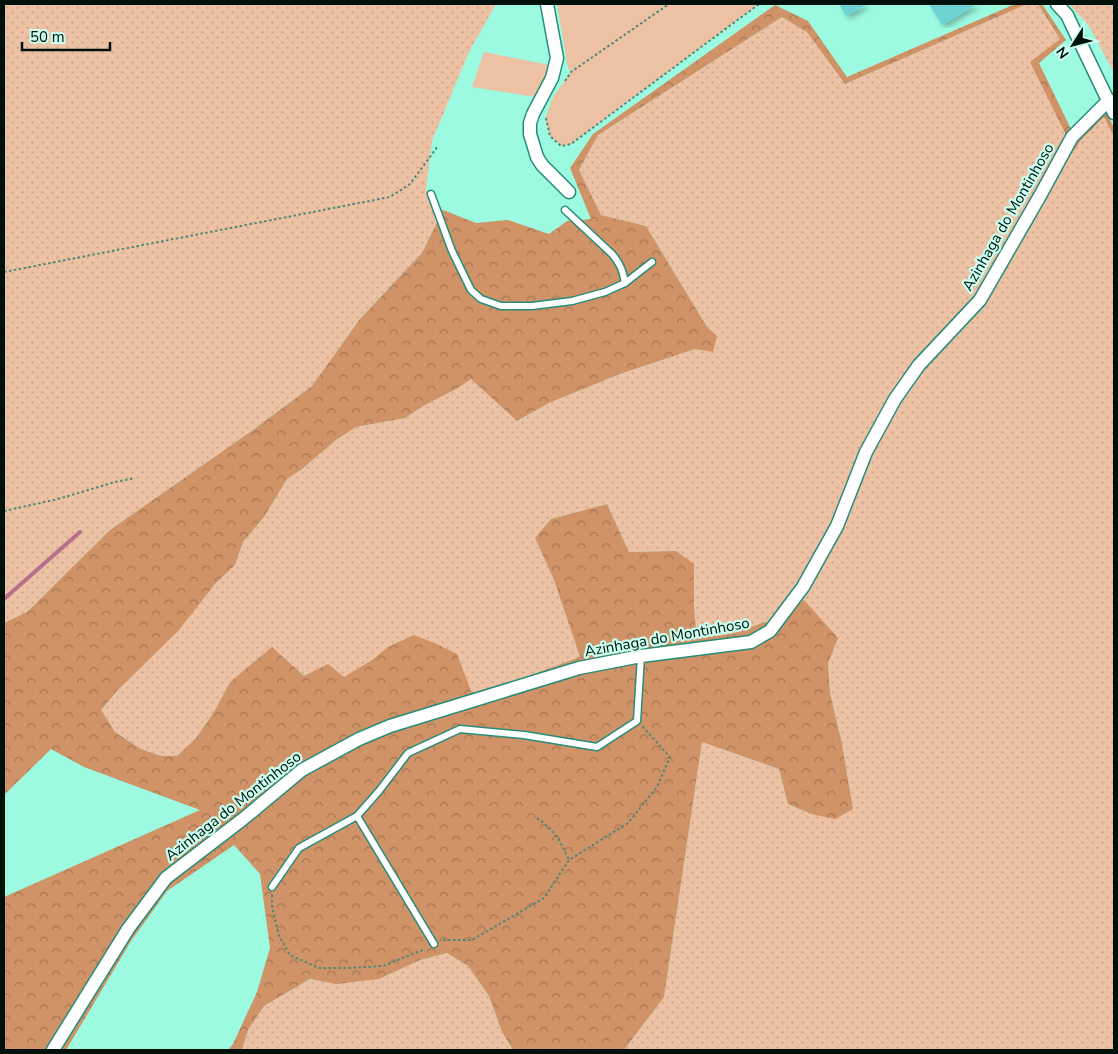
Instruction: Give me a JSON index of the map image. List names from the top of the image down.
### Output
{
  "streets": {
    "street": ["Azinhaga do Montinhoso"]
  },
  "scale_bar": "50 m",
  "north": "bottom left"
}
